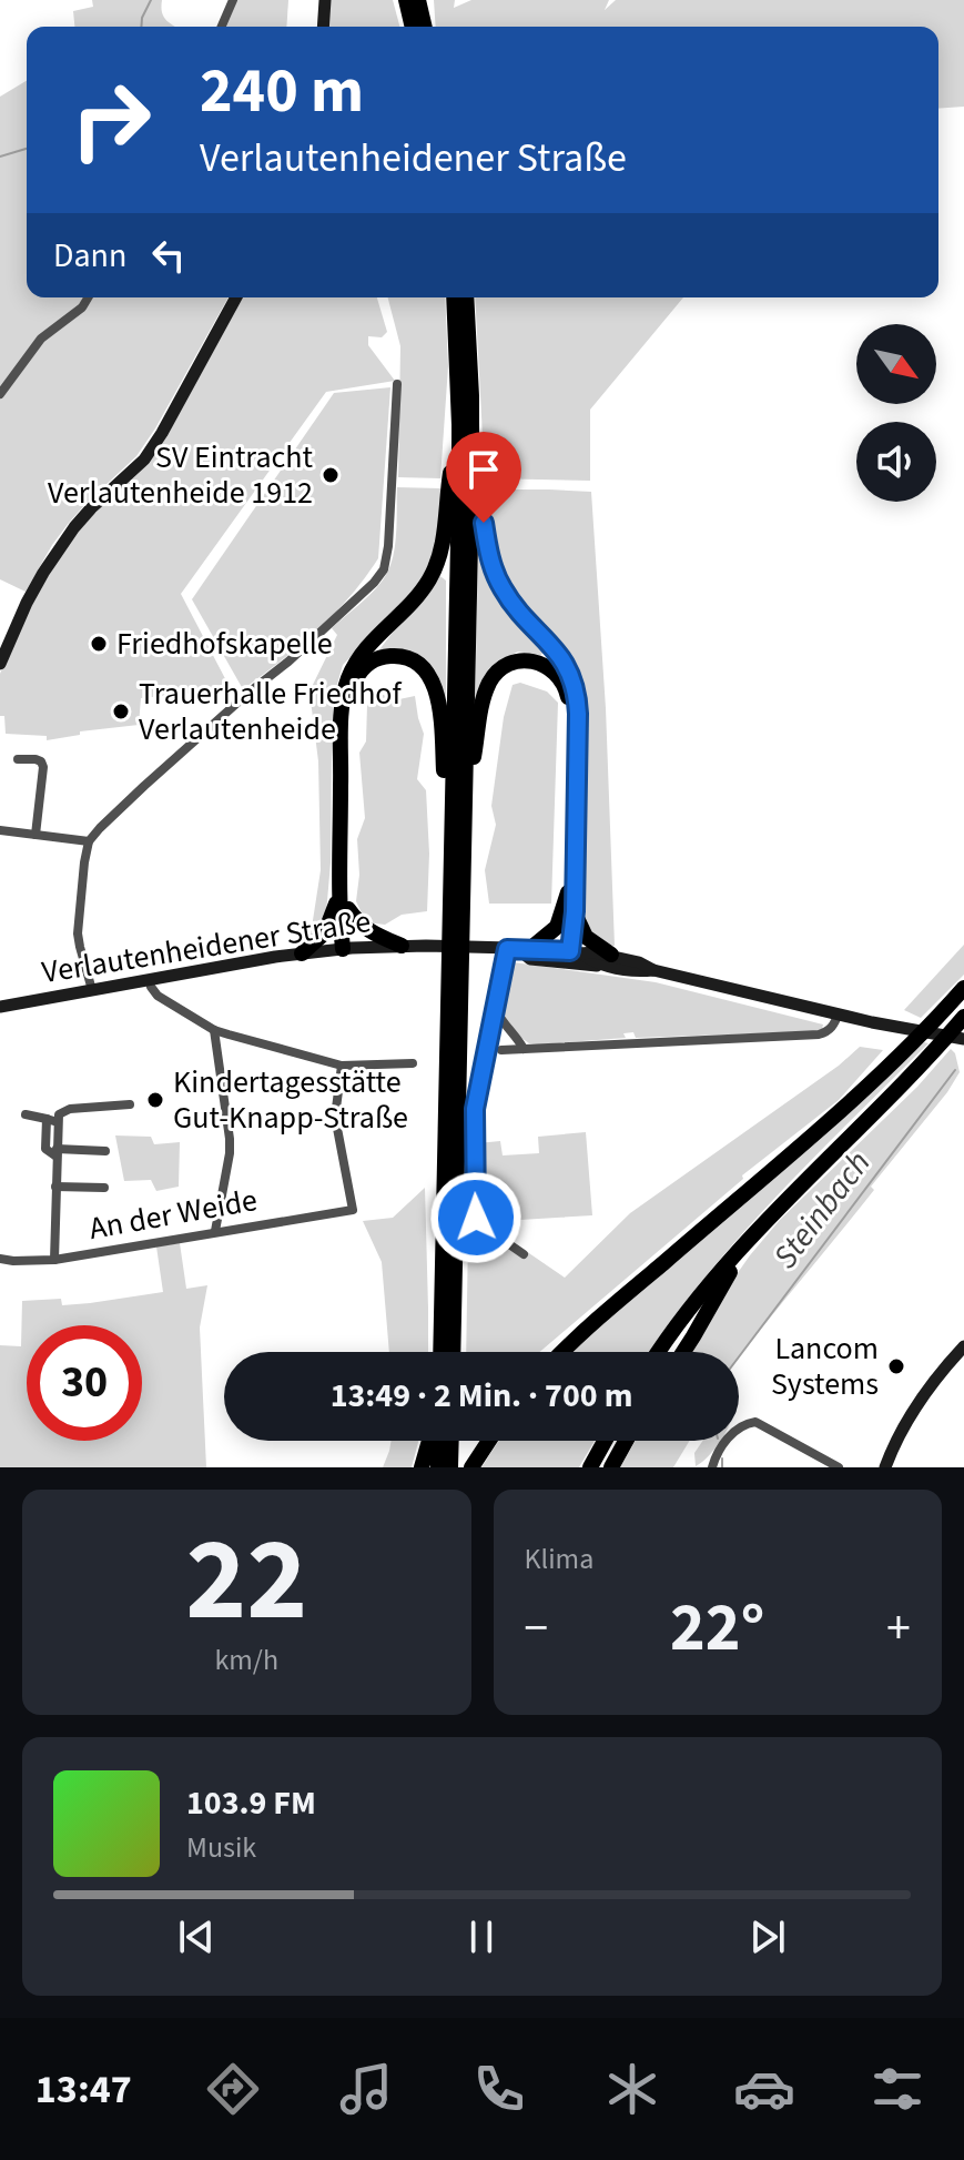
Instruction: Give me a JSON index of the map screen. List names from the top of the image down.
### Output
{
  "streets": {
    "main road": ["Verlautenheidener Straße"],
    "street": ["An der Weide"]
  },
  "water": ["Steinbach"],
  "places": [
    "SV Eintracht Verlautenheide 1912",
    "Friedhofskapelle",
    "Trauerhalle Friedhof Verlautenheide",
    "Kindertagesstätte Gut-Knapp-Straße",
    "Lancom Systems"
  ],
  "north": "bottom right",
  "page": {
    "turn": ["240 m", "Verlautenheidener Straße"],
    "then": "Dann",
    "limit": "30",
    "trip": "13:49 · 2 Min. · 700 m",
    "tile": [
      ["22", "km/h"],
      "Klima"
    ],
    "heat": ["−", "22°", "+"],
    "song": ["103.9 FM", "Musik"],
    "tabs": "13:47"
  }
}
